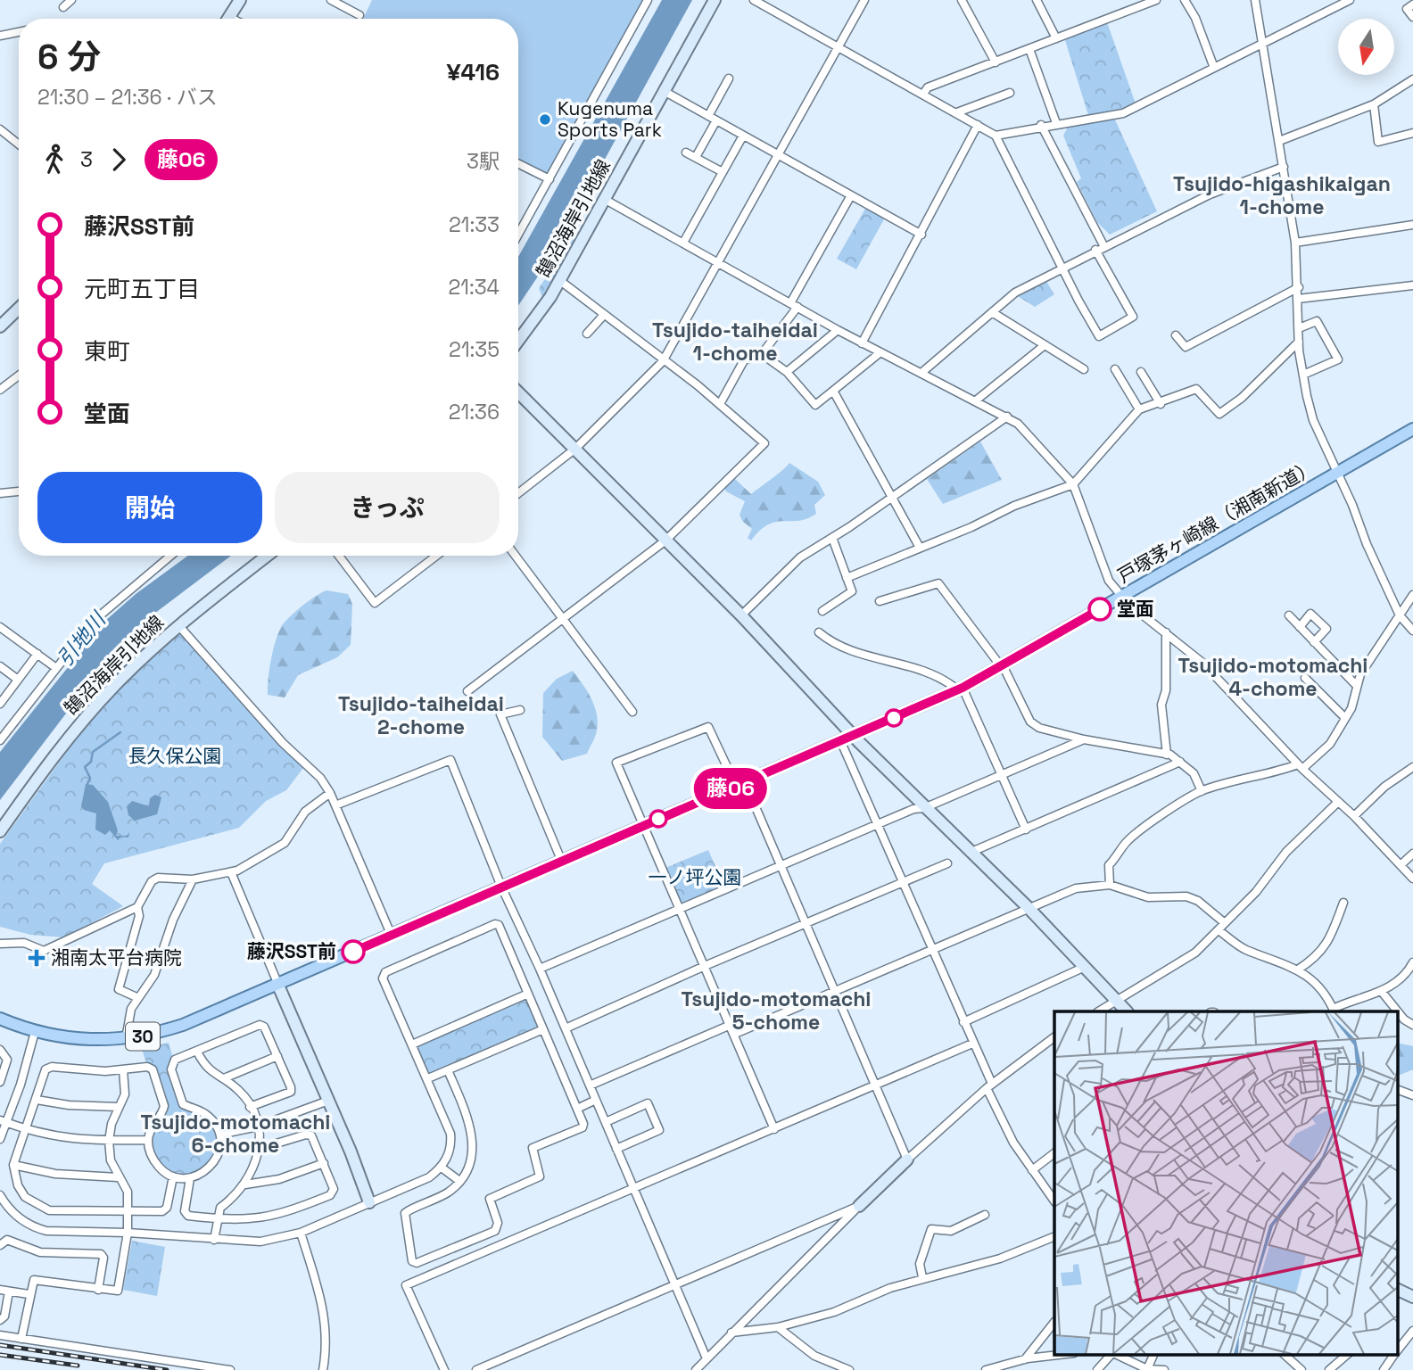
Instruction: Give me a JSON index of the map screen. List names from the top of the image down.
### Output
{
  "streets": {
    "main road": ["戸塚茅ヶ崎線（湘南新道）", "30"],
    "street": ["鵠沼海岸引地線"]
  },
  "districts": [
    "Tsujido-higashikaigan 1-chome",
    "Tsujido-taiheidai 1-chome",
    "Tsujido-motomachi 4-chome",
    "Tsujido-taiheidai 2-chome",
    "Tsujido-motomachi 5-chome",
    "Tsujido-motomachi 6-chome"
  ],
  "water": ["引地川"],
  "parks": ["長久保公園", "一ノ坪公園"],
  "places": {
    "other": ["Kugenuma Sports Park", "堂面", "藤沢SST前"],
    "health": ["湘南太平台病院"]
  },
  "lines": ["bus line 藤06"],
  "north": "bottom",
  "page": {
    "on_map": "藤06",
    "heading": ["6 分", "21:30 – 21:36 · バス", "¥416"],
    "legs": ["3", "藤06", "3駅"],
    "list": [
      {
        "name": "藤沢SST前",
        "value": "21:33"
      },
      {
        "name": "元町五丁目",
        "value": "21:34"
      },
      {
        "name": "東町",
        "value": "21:35"
      },
      {
        "name": "堂面",
        "value": "21:36"
      }
    ],
    "buttons": ["開始", "きっぷ"]
  }
}
